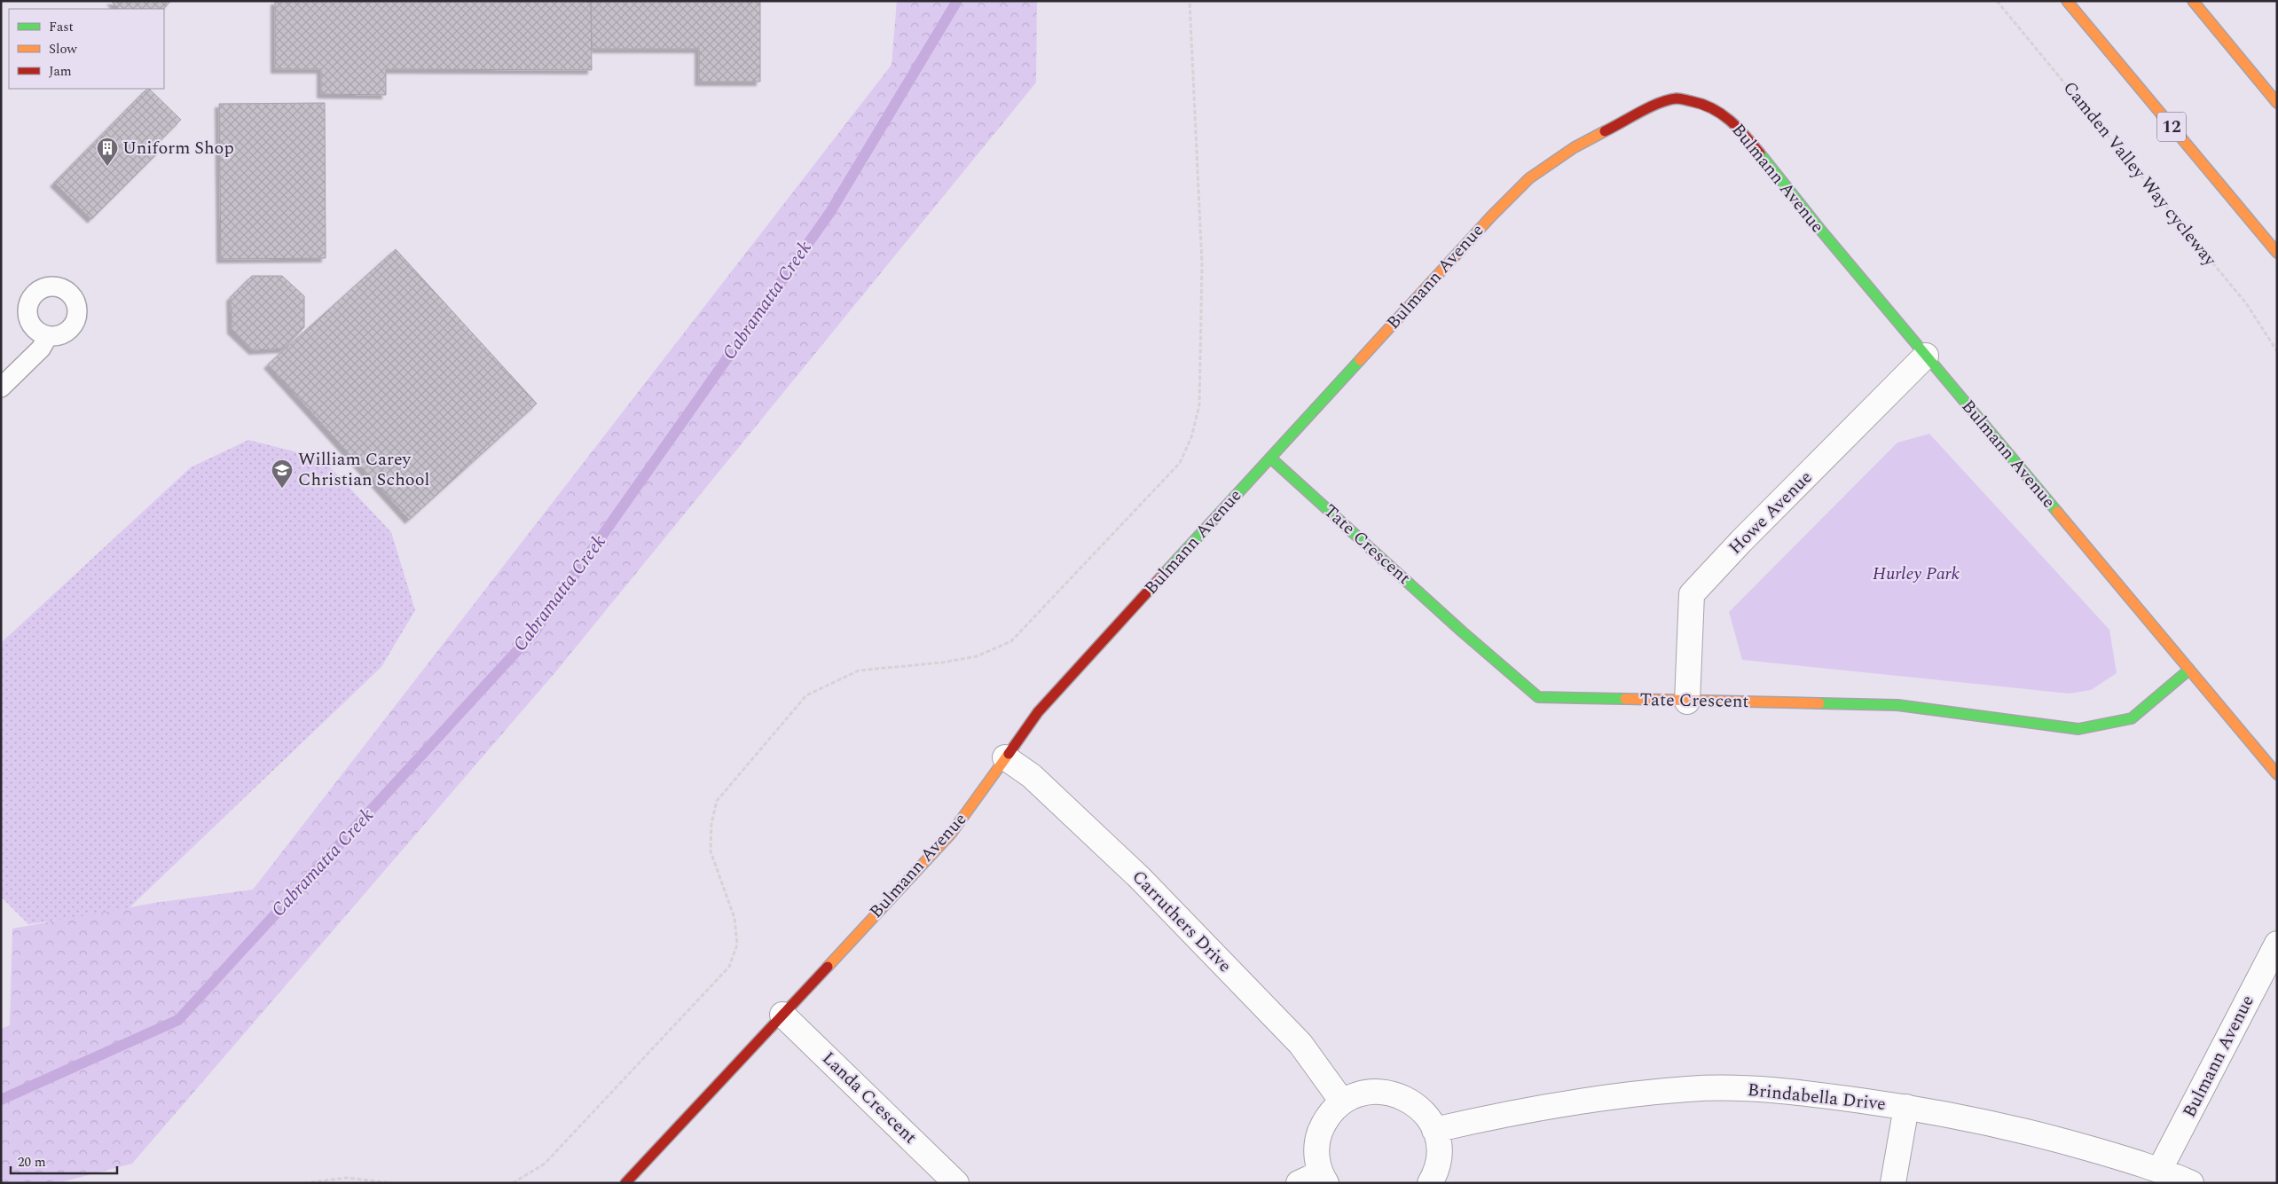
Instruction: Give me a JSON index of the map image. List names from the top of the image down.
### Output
{
  "streets": {
    "street": [
      "12",
      "Bulmann Avenue",
      "Howe Avenue",
      "Tate Crescent",
      "Carruthers Drive",
      "Brindabella Drive",
      "Landa Crescent"
    ],
    "path": ["Camden Valley Way cycleway"]
  },
  "crossings": [
    ["Bulmann Avenue", "Howe Avenue"],
    ["Bulmann Avenue", "Tate Crescent"],
    ["Bulmann Avenue", "Carruthers Drive"],
    ["Bulmann Avenue", "Brindabella Drive"],
    ["Bulmann Avenue", "Landa Crescent"],
    ["Howe Avenue", "Tate Crescent"]
  ],
  "water": ["Cabramatta Creek"],
  "parks": ["Hurley Park"],
  "places": {
    "building": ["Uniform Shop"],
    "school or university": ["William Carey Christian School"]
  },
  "legend": ["Fast", "Slow", "Jam"],
  "scale_bar": "20 m"
}
